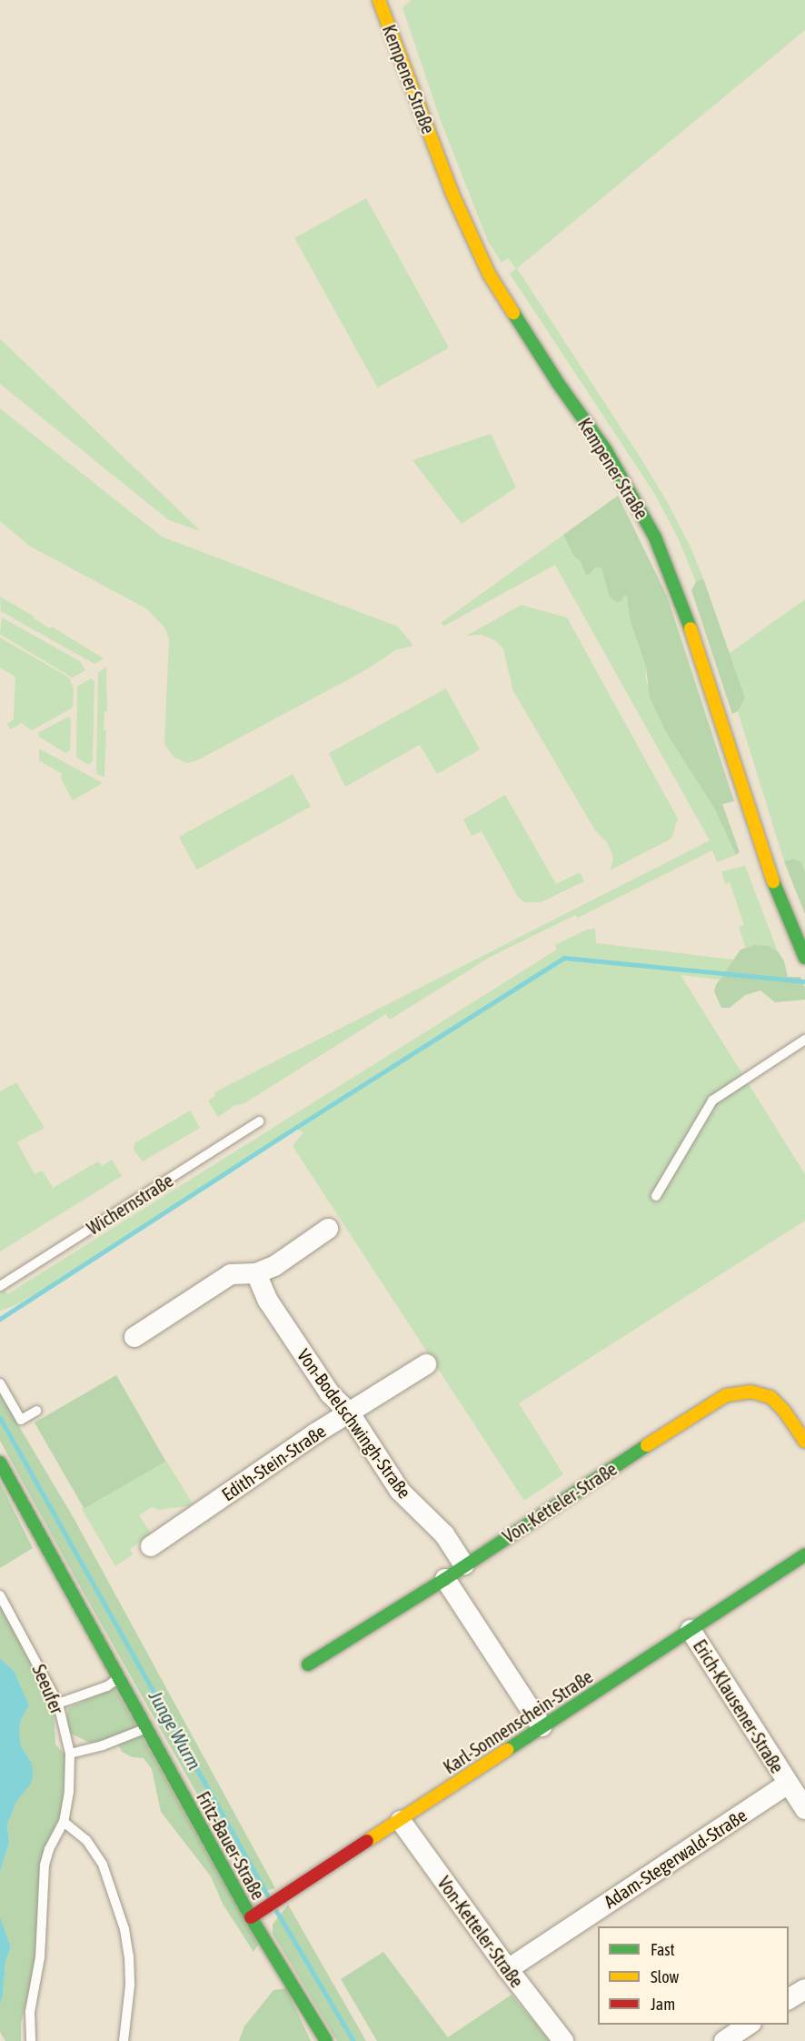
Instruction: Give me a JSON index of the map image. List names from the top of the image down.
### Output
{
  "streets": {
    "street": [
      "Kempener Straße",
      "Von-Bodelschwingh-Straße",
      "Edith-Stein-Straße",
      "Von-Ketteler-Straße",
      "Erich-Klausener-Straße",
      "Karl-Sonnenschein-Straße",
      "Fritz-Bauer-Straße",
      "Adam-Stegerwald-Straße"
    ],
    "lane": ["Wichernstraße", "Seeufer"]
  },
  "crossings": [
    ["Von-Bodelschwingh-Straße", "Edith-Stein-Straße"],
    ["Von-Bodelschwingh-Straße", "Von-Ketteler-Straße"],
    ["Von-Ketteler-Straße", "Karl-Sonnenschein-Straße"],
    ["Von-Ketteler-Straße", "Adam-Stegerwald-Straße"],
    ["Erich-Klausener-Straße", "Karl-Sonnenschein-Straße"],
    ["Erich-Klausener-Straße", "Adam-Stegerwald-Straße"],
    ["Karl-Sonnenschein-Straße", "Fritz-Bauer-Straße"]
  ],
  "water": ["Junge Wurm"],
  "legend": ["Fast", "Slow", "Jam"]
}
